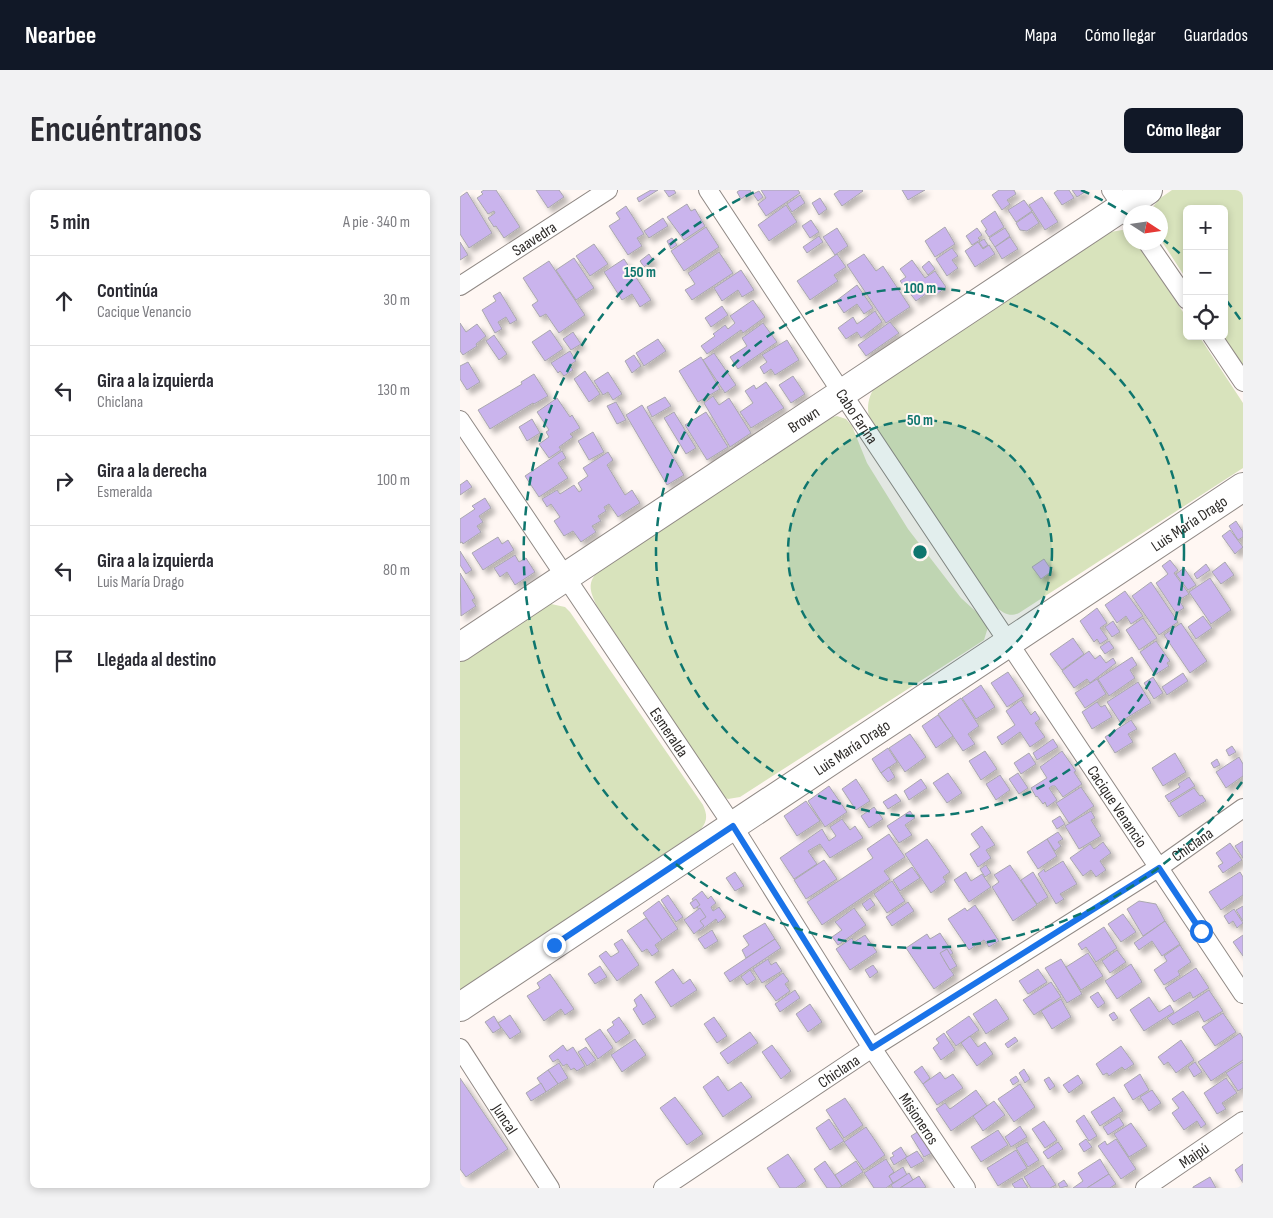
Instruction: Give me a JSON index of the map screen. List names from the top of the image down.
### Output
{
  "streets": {
    "main road": ["Brown", "Luis María Drago"],
    "street": [
      "Saavedra",
      "Cabo Farina",
      "Esmeralda",
      "Cacique Venancio",
      "Chiclana",
      "Juncal",
      "Misioneros",
      "Maipú"
    ]
  },
  "crossings": [
    ["Cabo Farina", "Brown"],
    ["Cabo Farina", "Luis María Drago"],
    ["Cabo Farina", "Cacique Venancio"],
    ["Brown", "Esmeralda"],
    ["Luis María Drago", "Esmeralda"],
    ["Luis María Drago", "Cacique Venancio"],
    ["Esmeralda", "Chiclana"],
    ["Esmeralda", "Misioneros"],
    ["Cacique Venancio", "Chiclana"],
    ["Chiclana", "Misioneros"]
  ],
  "north": "right",
  "page": {
    "header": "Nearbee",
    "nav": ["Mapa", "Cómo llegar", "Guardados"],
    "buttons": "Cómo llegar",
    "title": "Encuéntranos",
    "heading": ["5 min", "A pie · 340 m"],
    "map_buttons": ["+", "−"],
    "list": [
      ["Continúa", "Cacique Venancio", "30 m"],
      ["Gira a la izquierda", "Chiclana", "130 m"],
      ["Gira a la derecha", "Esmeralda", "100 m"],
      ["Gira a la izquierda", "Luis María Drago", "80 m"],
      "Llegada al destino"
    ]
  },
  "rings": ["150 m", "100 m", "50 m"]
}
